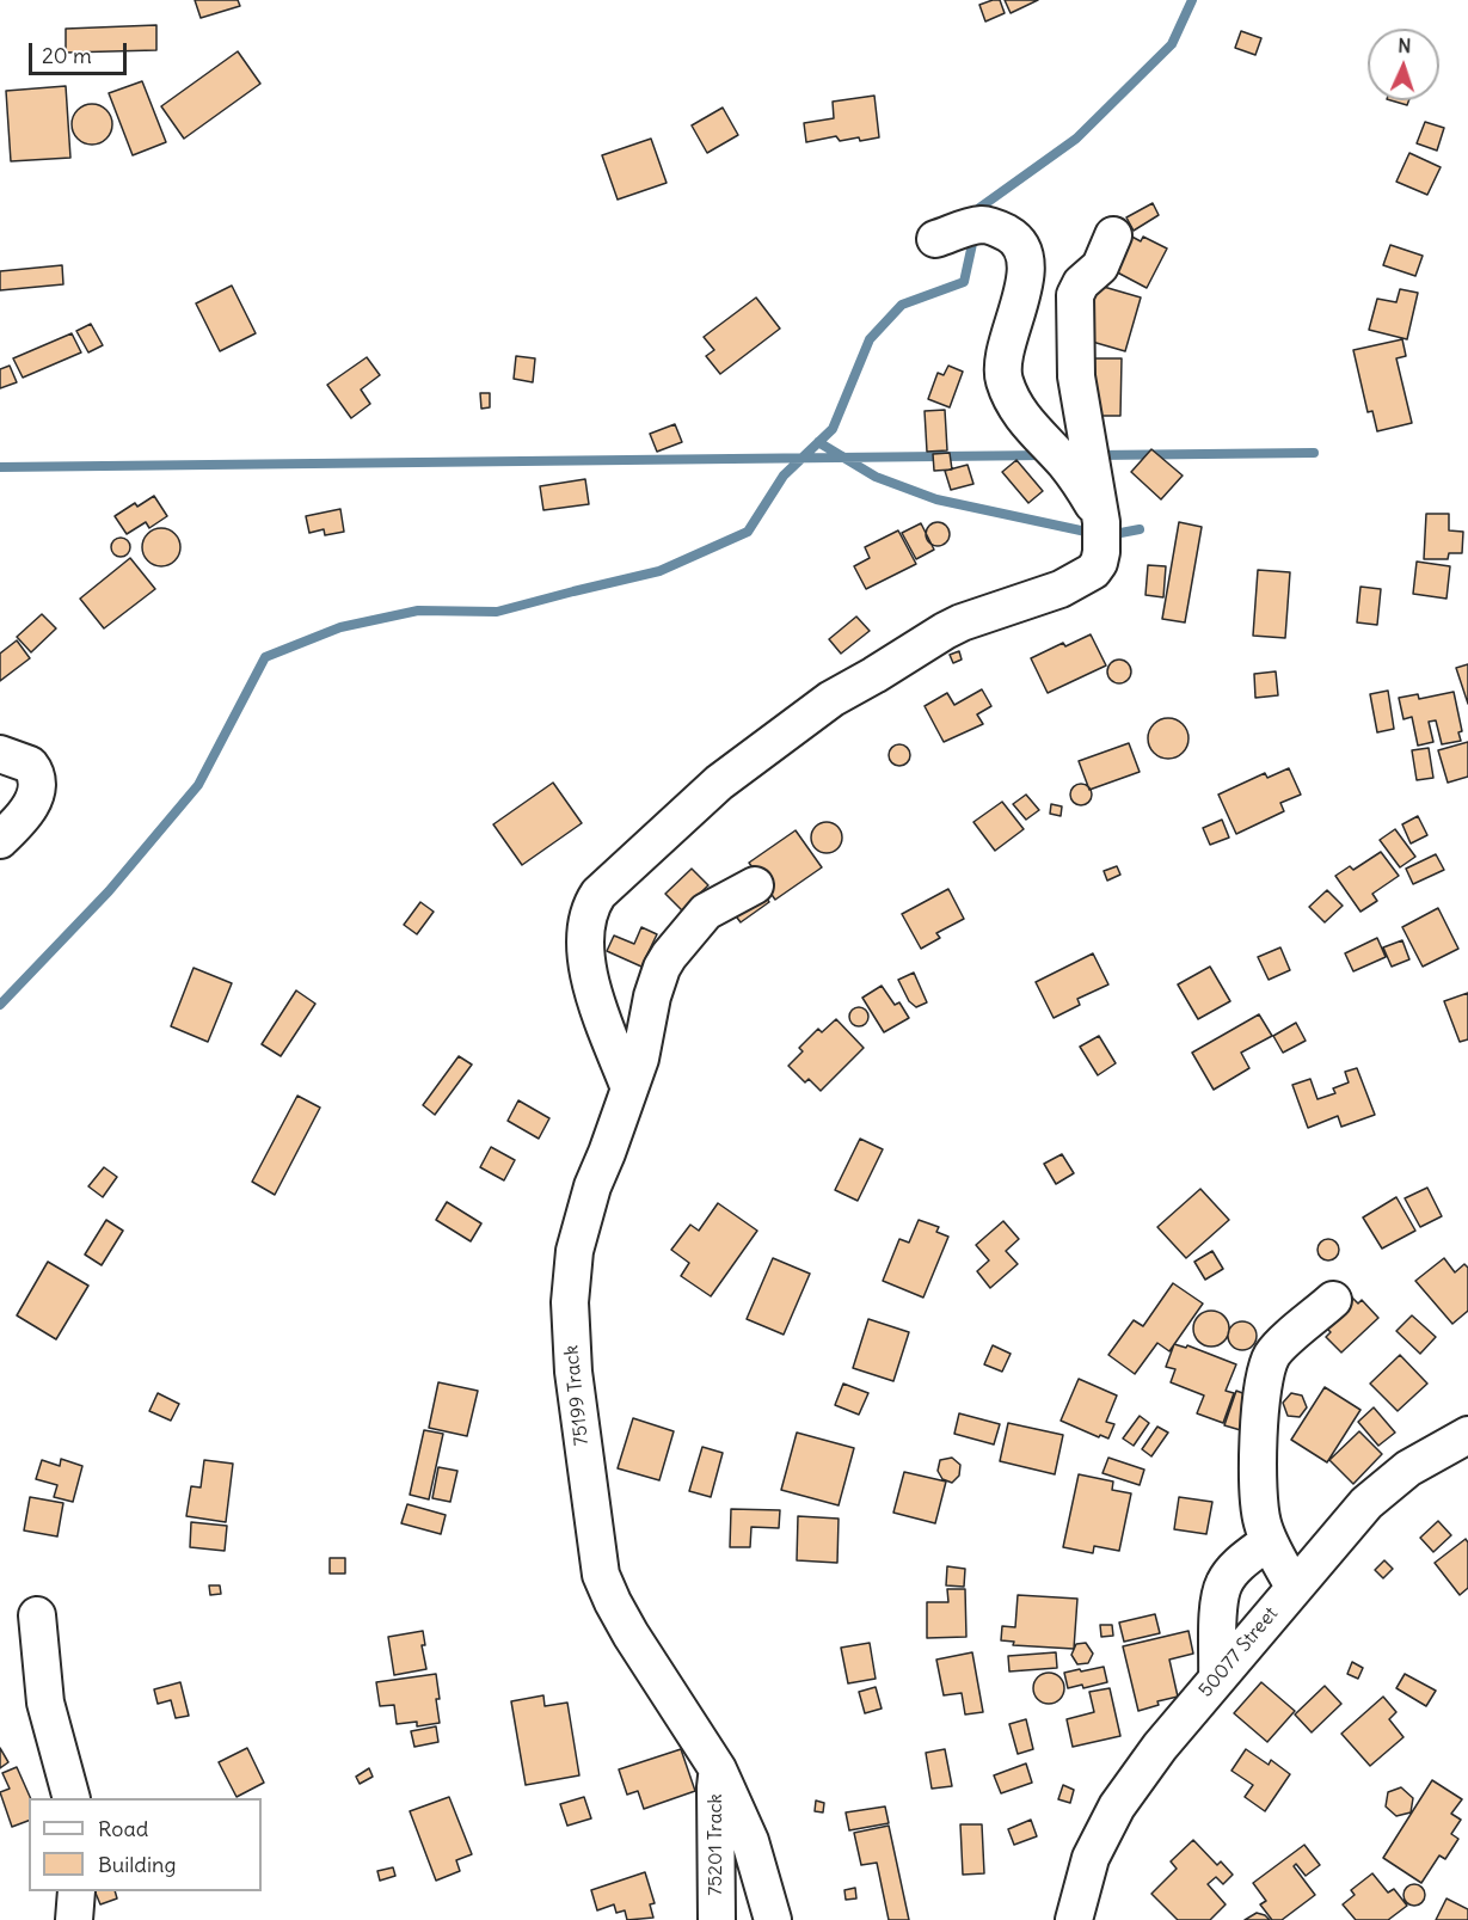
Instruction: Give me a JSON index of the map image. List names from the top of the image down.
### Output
{
  "streets": {
    "street": ["75199 Track", "50077 Street", "75201 Track"]
  },
  "crossings": [
    ["75199 Track", "75201 Track"]
  ],
  "legend": ["Road", "Building"],
  "scale_bar": "20 m",
  "north": "top"
}
